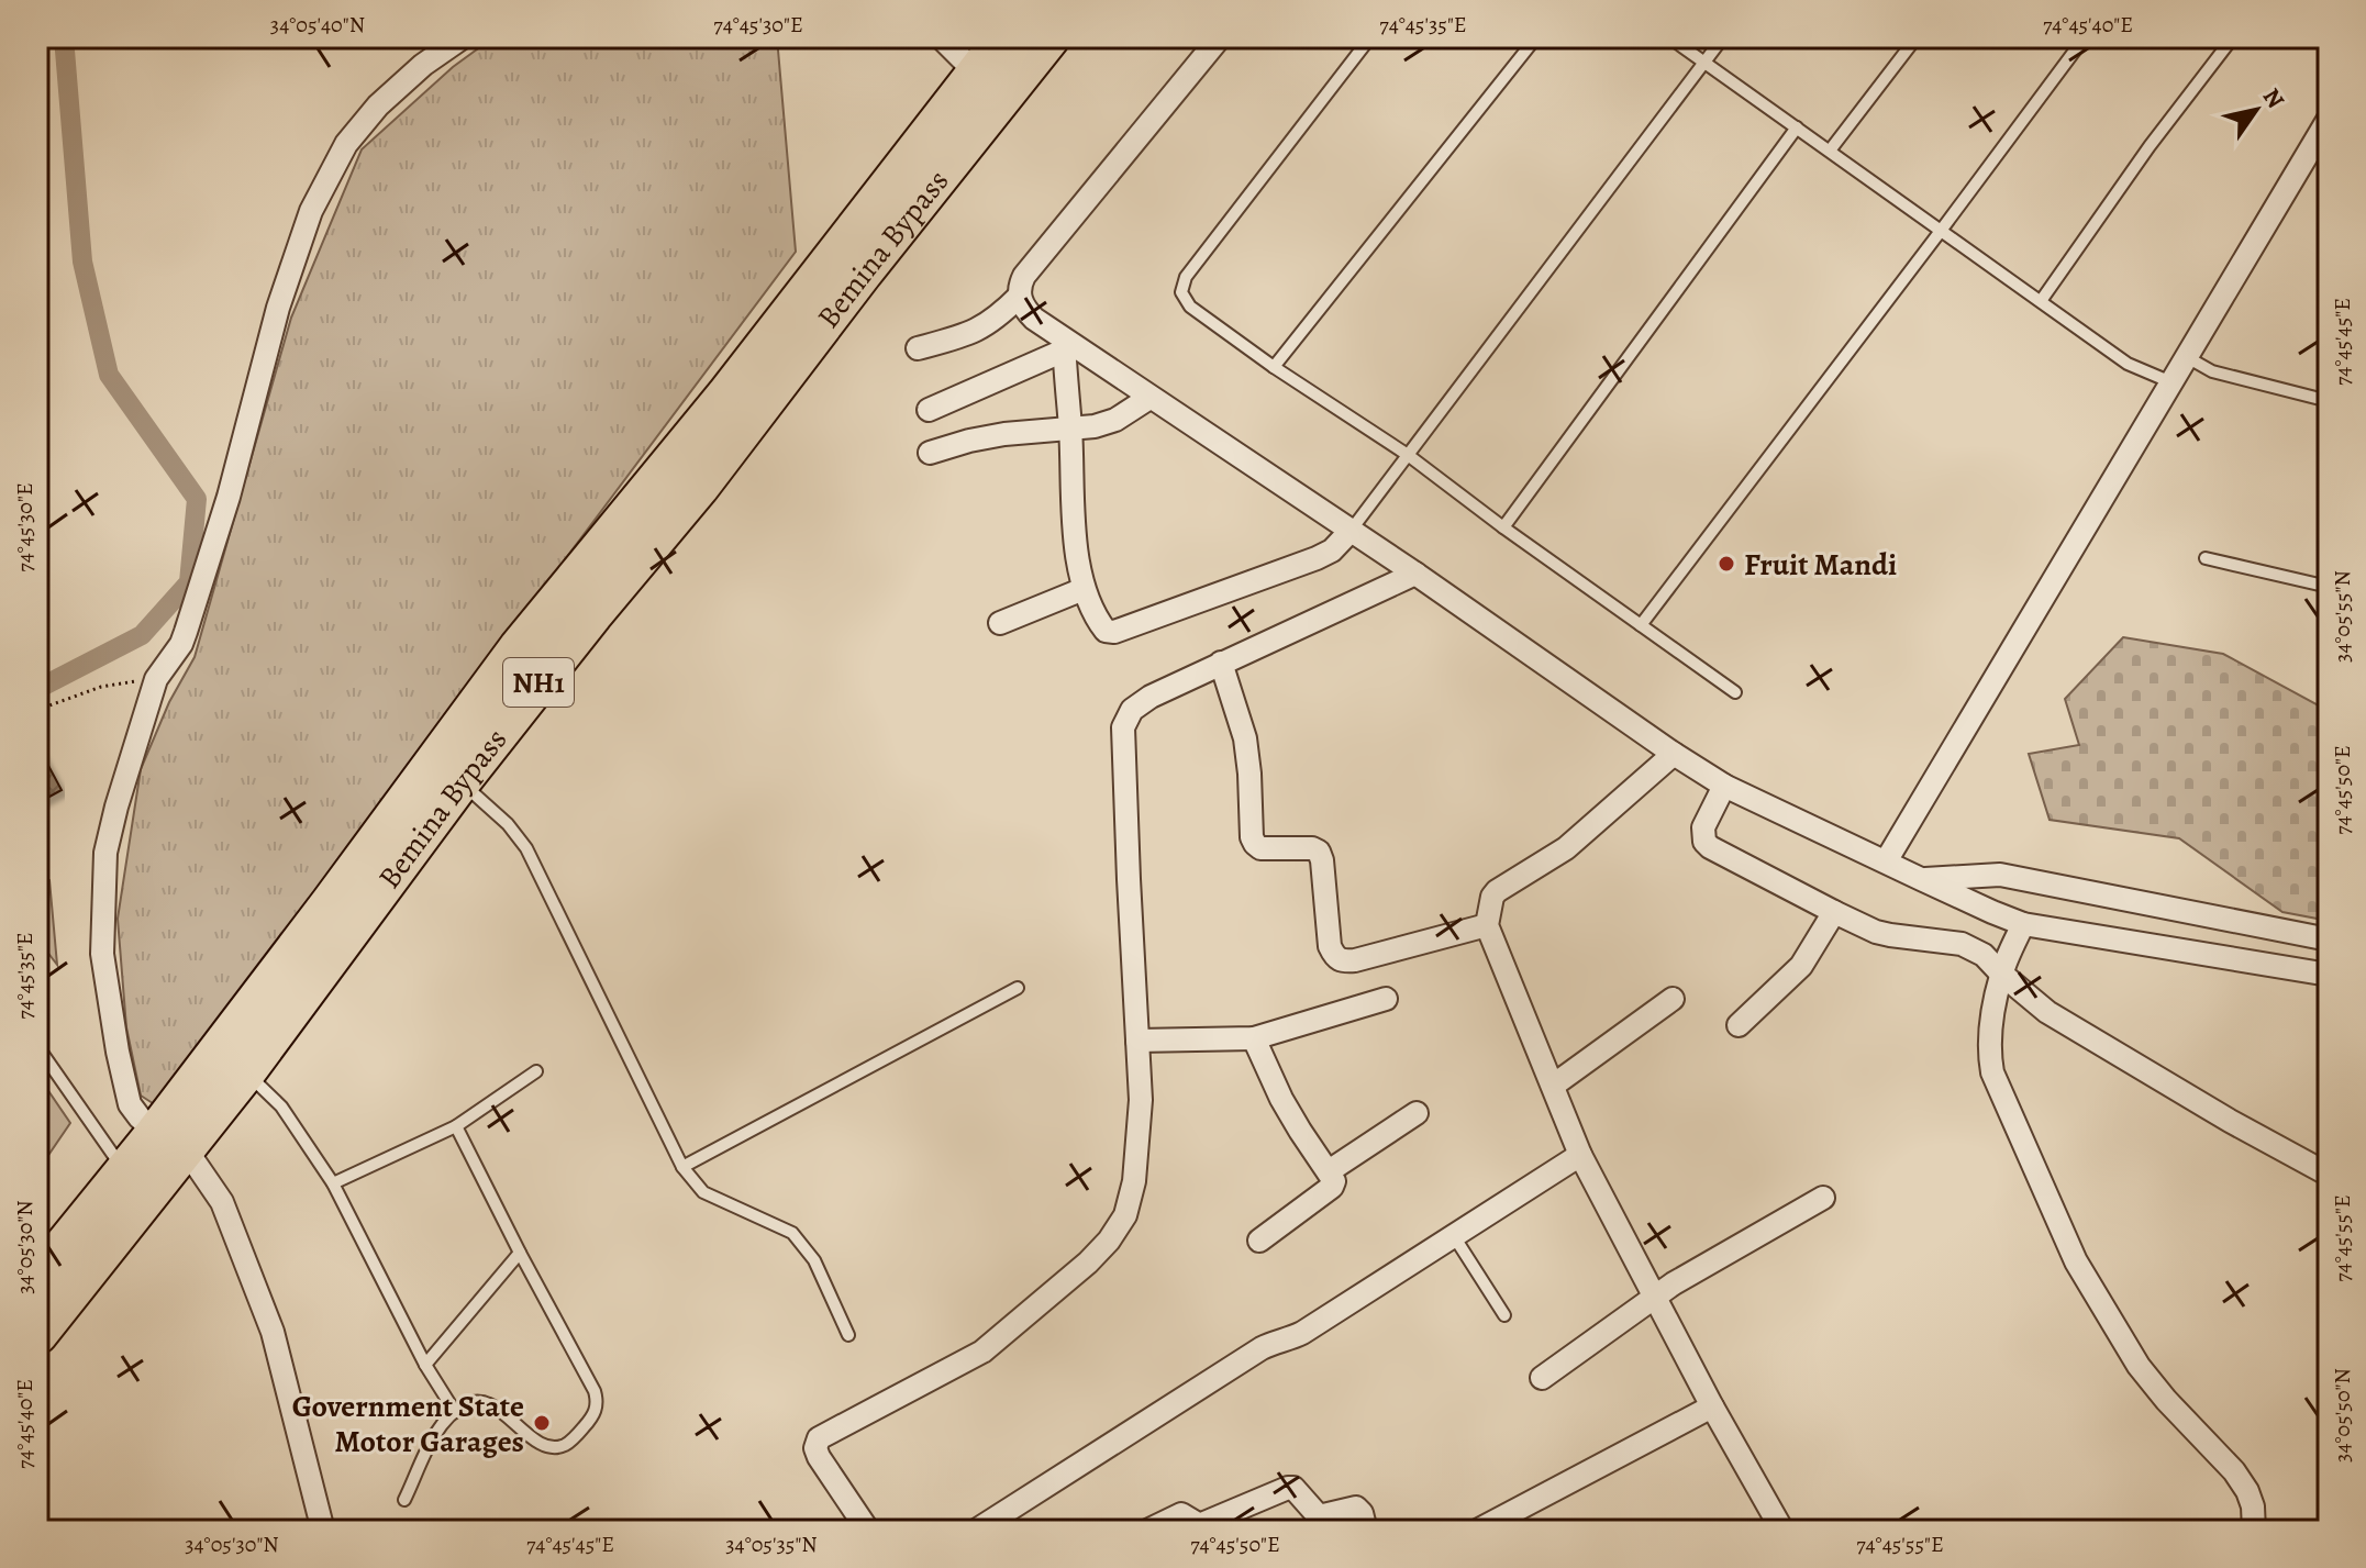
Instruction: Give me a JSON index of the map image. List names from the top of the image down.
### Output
{
  "streets": {
    "highway": ["Bemina Bypass", "NH1"]
  },
  "places": ["Fruit Mandi", "Government State Motor Garages"],
  "north": "top right",
  "coordinates": [
    "34°05'40\"N",
    "74°45'30\"E",
    "74°45'35\"E",
    "74°45'40\"E",
    "74°45'45\"E",
    "34°05'55\"N",
    "74°45'50\"E",
    "74°45'55\"E",
    "34°05'30\"N",
    "34°05'50\"N",
    "34°05'35\"N"
  ]
}
